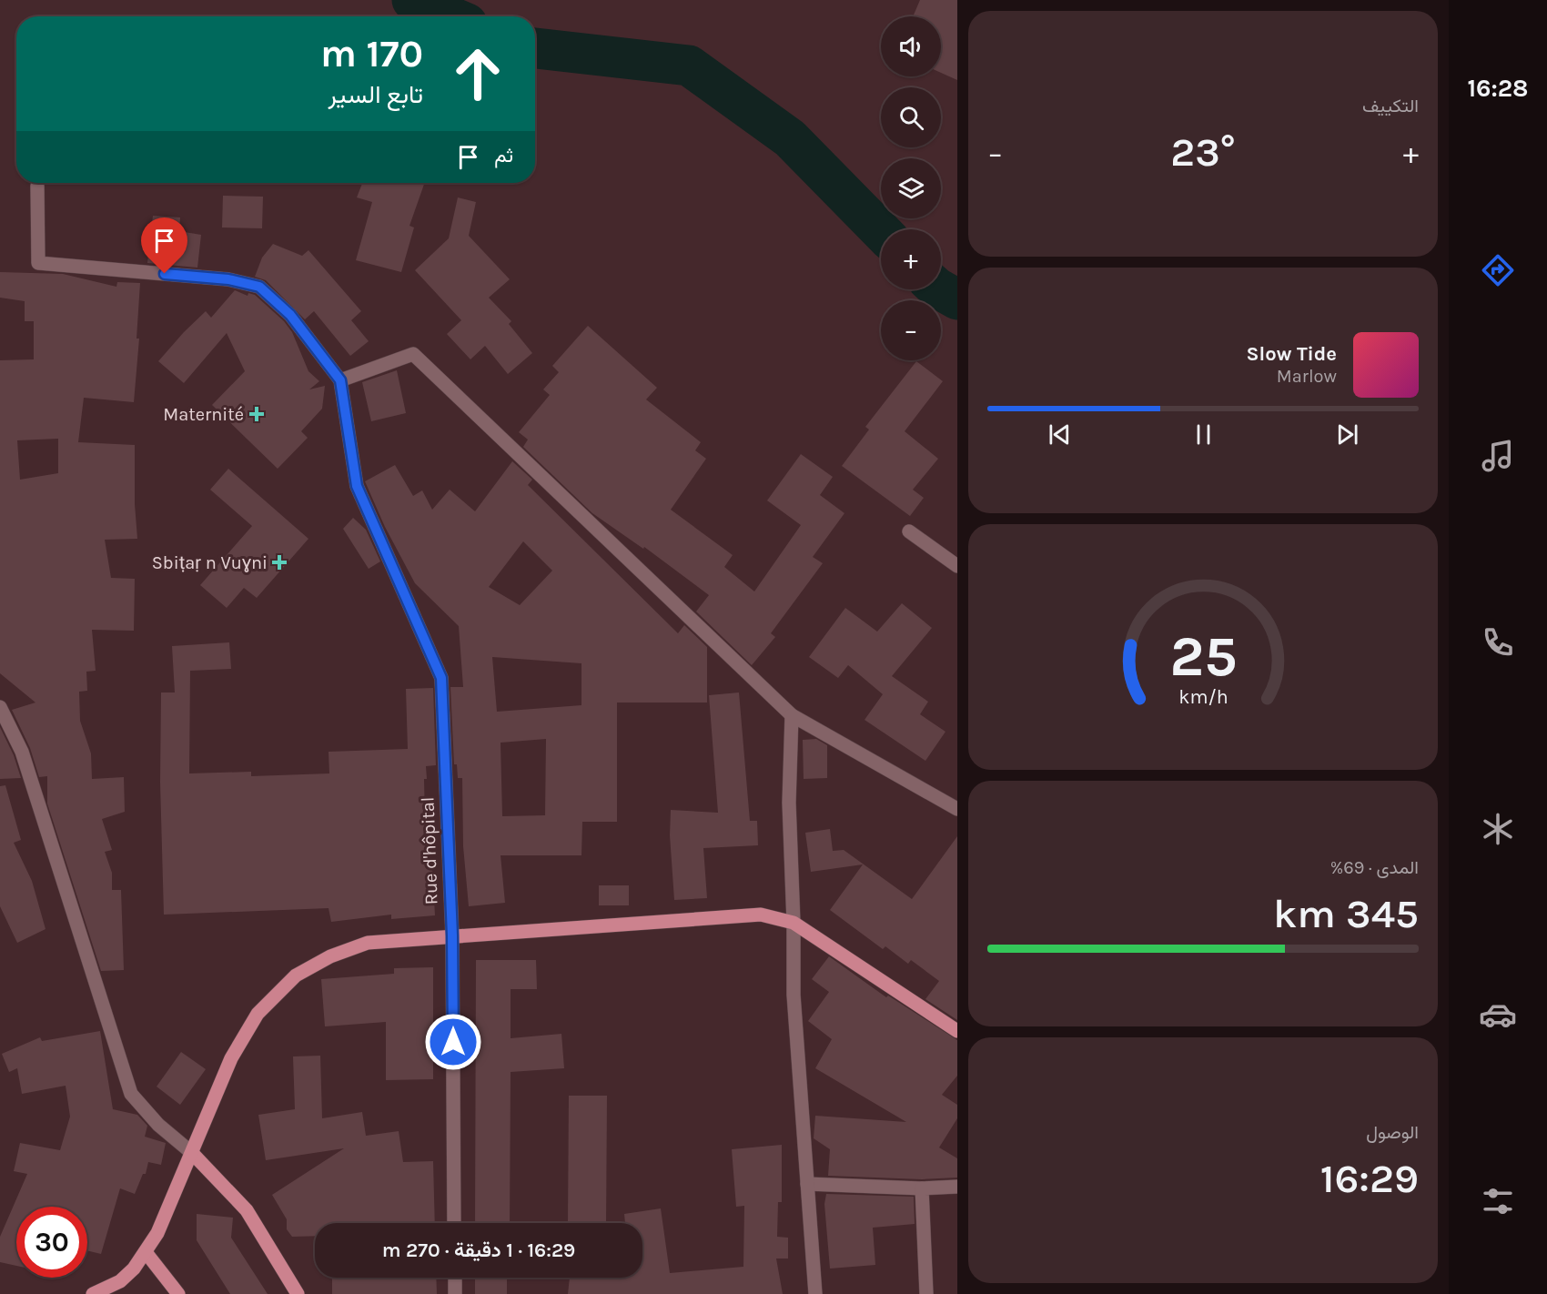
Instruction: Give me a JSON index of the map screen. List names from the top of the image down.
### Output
{
  "streets": {
    "street": ["Rue d'hôpital"]
  },
  "places": {
    "health": ["Maternité", "Sbiṭaṛ n Vuɣni"]
  },
  "page": {
    "tabs": "16:28",
    "tile": [
      "التكييف",
      ["المدى · 69%", "345 km"],
      ["الوصول", "16:29"]
    ],
    "map_buttons": ["+", "−"],
    "turn": ["170 m", "تابع السير"],
    "heat": ["−", "23°", "+"],
    "then": "ثم",
    "song": ["Slow Tide", "Marlow"],
    "limit": "30",
    "trip": "16:29 · 1 دقيقة · 270 m",
    "gauge": ["25", "km/h"]
  }
}
